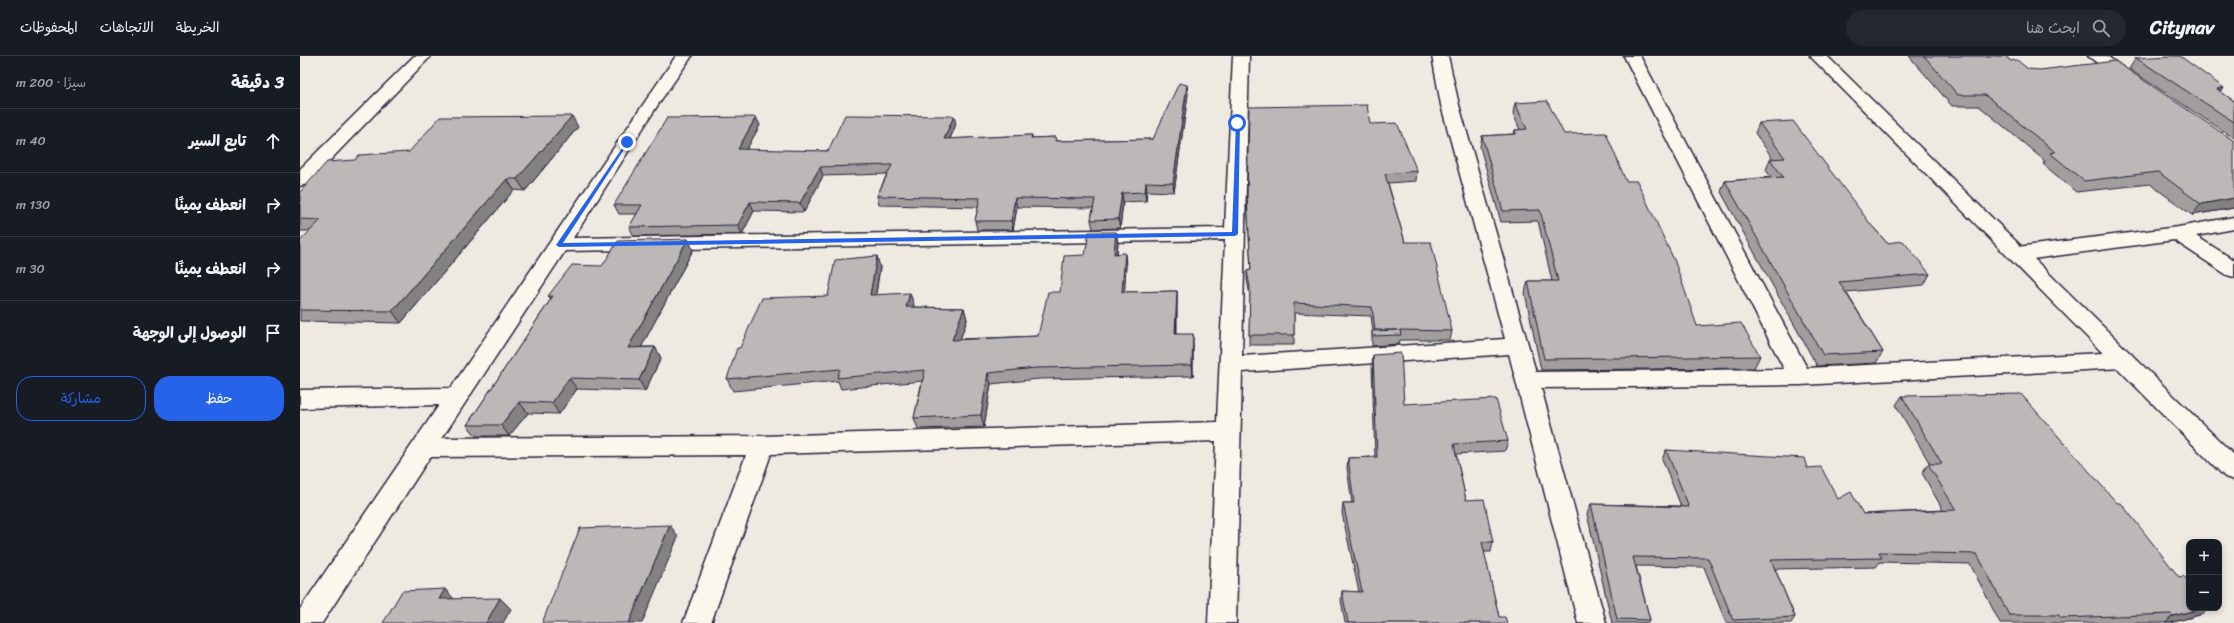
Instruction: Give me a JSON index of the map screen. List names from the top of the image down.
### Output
{
  "page": {
    "header": "Citynav",
    "search": "ابحث هنا",
    "nav": ["الخريطة", "الاتجاهات", "المحفوظات"],
    "heading": ["3 دقيقة", "سيرًا · 200 m"],
    "list": [
      ["تابع السير", "40 m"],
      ["انعطف يمينًا", "130 m"],
      ["انعطف يمينًا", "30 m"],
      "الوصول إلى الوجهة"
    ],
    "buttons": ["حفظ", "مشاركة"],
    "map_buttons": ["+", "−"]
  }
}
